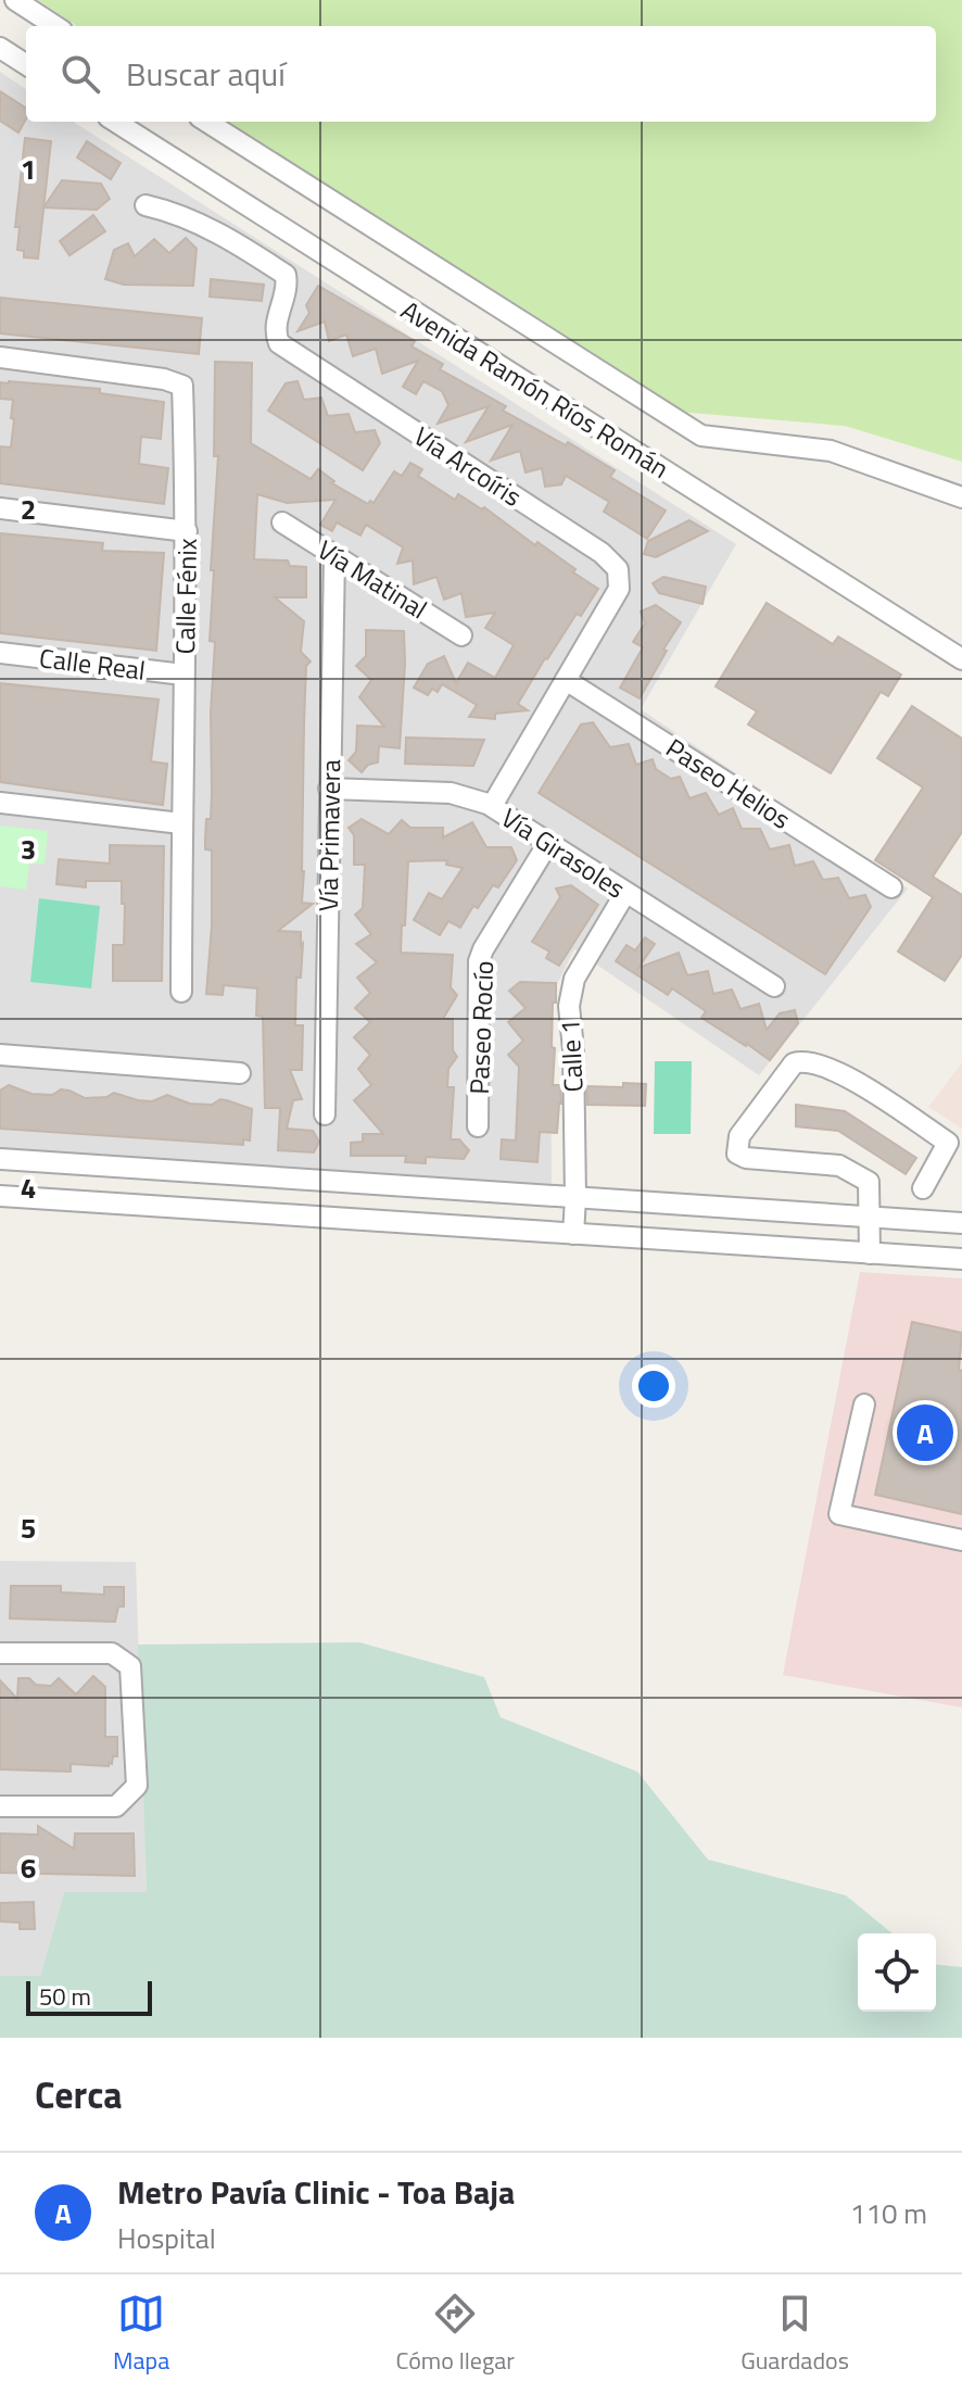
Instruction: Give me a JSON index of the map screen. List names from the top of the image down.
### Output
{
  "streets": {
    "street": [
      "Avenida Ramón Ríos Román",
      "Vía Arcoíris",
      "Vía Matinal",
      "Calle Fénix",
      "Calle Real",
      "Paseo Helios",
      "Vía Primavera",
      "Vía Girasoles",
      "Paseo Rocío",
      "Calle 1"
    ]
  },
  "crossings": [
    ["Vía Arcoíris", "Paseo Helios"],
    ["Vía Arcoíris", "Vía Girasoles"],
    ["Vía Matinal", "Vía Primavera"],
    ["Calle Fénix", "Calle Real"],
    ["Vía Primavera", "Vía Girasoles"],
    ["Vía Girasoles", "Paseo Rocío"],
    ["Vía Girasoles", "Calle 1"]
  ],
  "scale_bar": "50 m",
  "page": {
    "search": "Buscar aquí",
    "pins": "A",
    "scale": "50 m",
    "heading": "Cerca",
    "list": [
      {
        "mark": "A",
        "name": "Metro Pavía Clinic - Toa Baja",
        "note": "Hospital",
        "value": "110 m"
      }
    ],
    "nav": ["Mapa", "Cómo llegar", "Guardados"]
  },
  "grid": {
    "rows": [
      "1",
      "2",
      "3",
      "4",
      "5",
      "6"
    ]
  }
}
